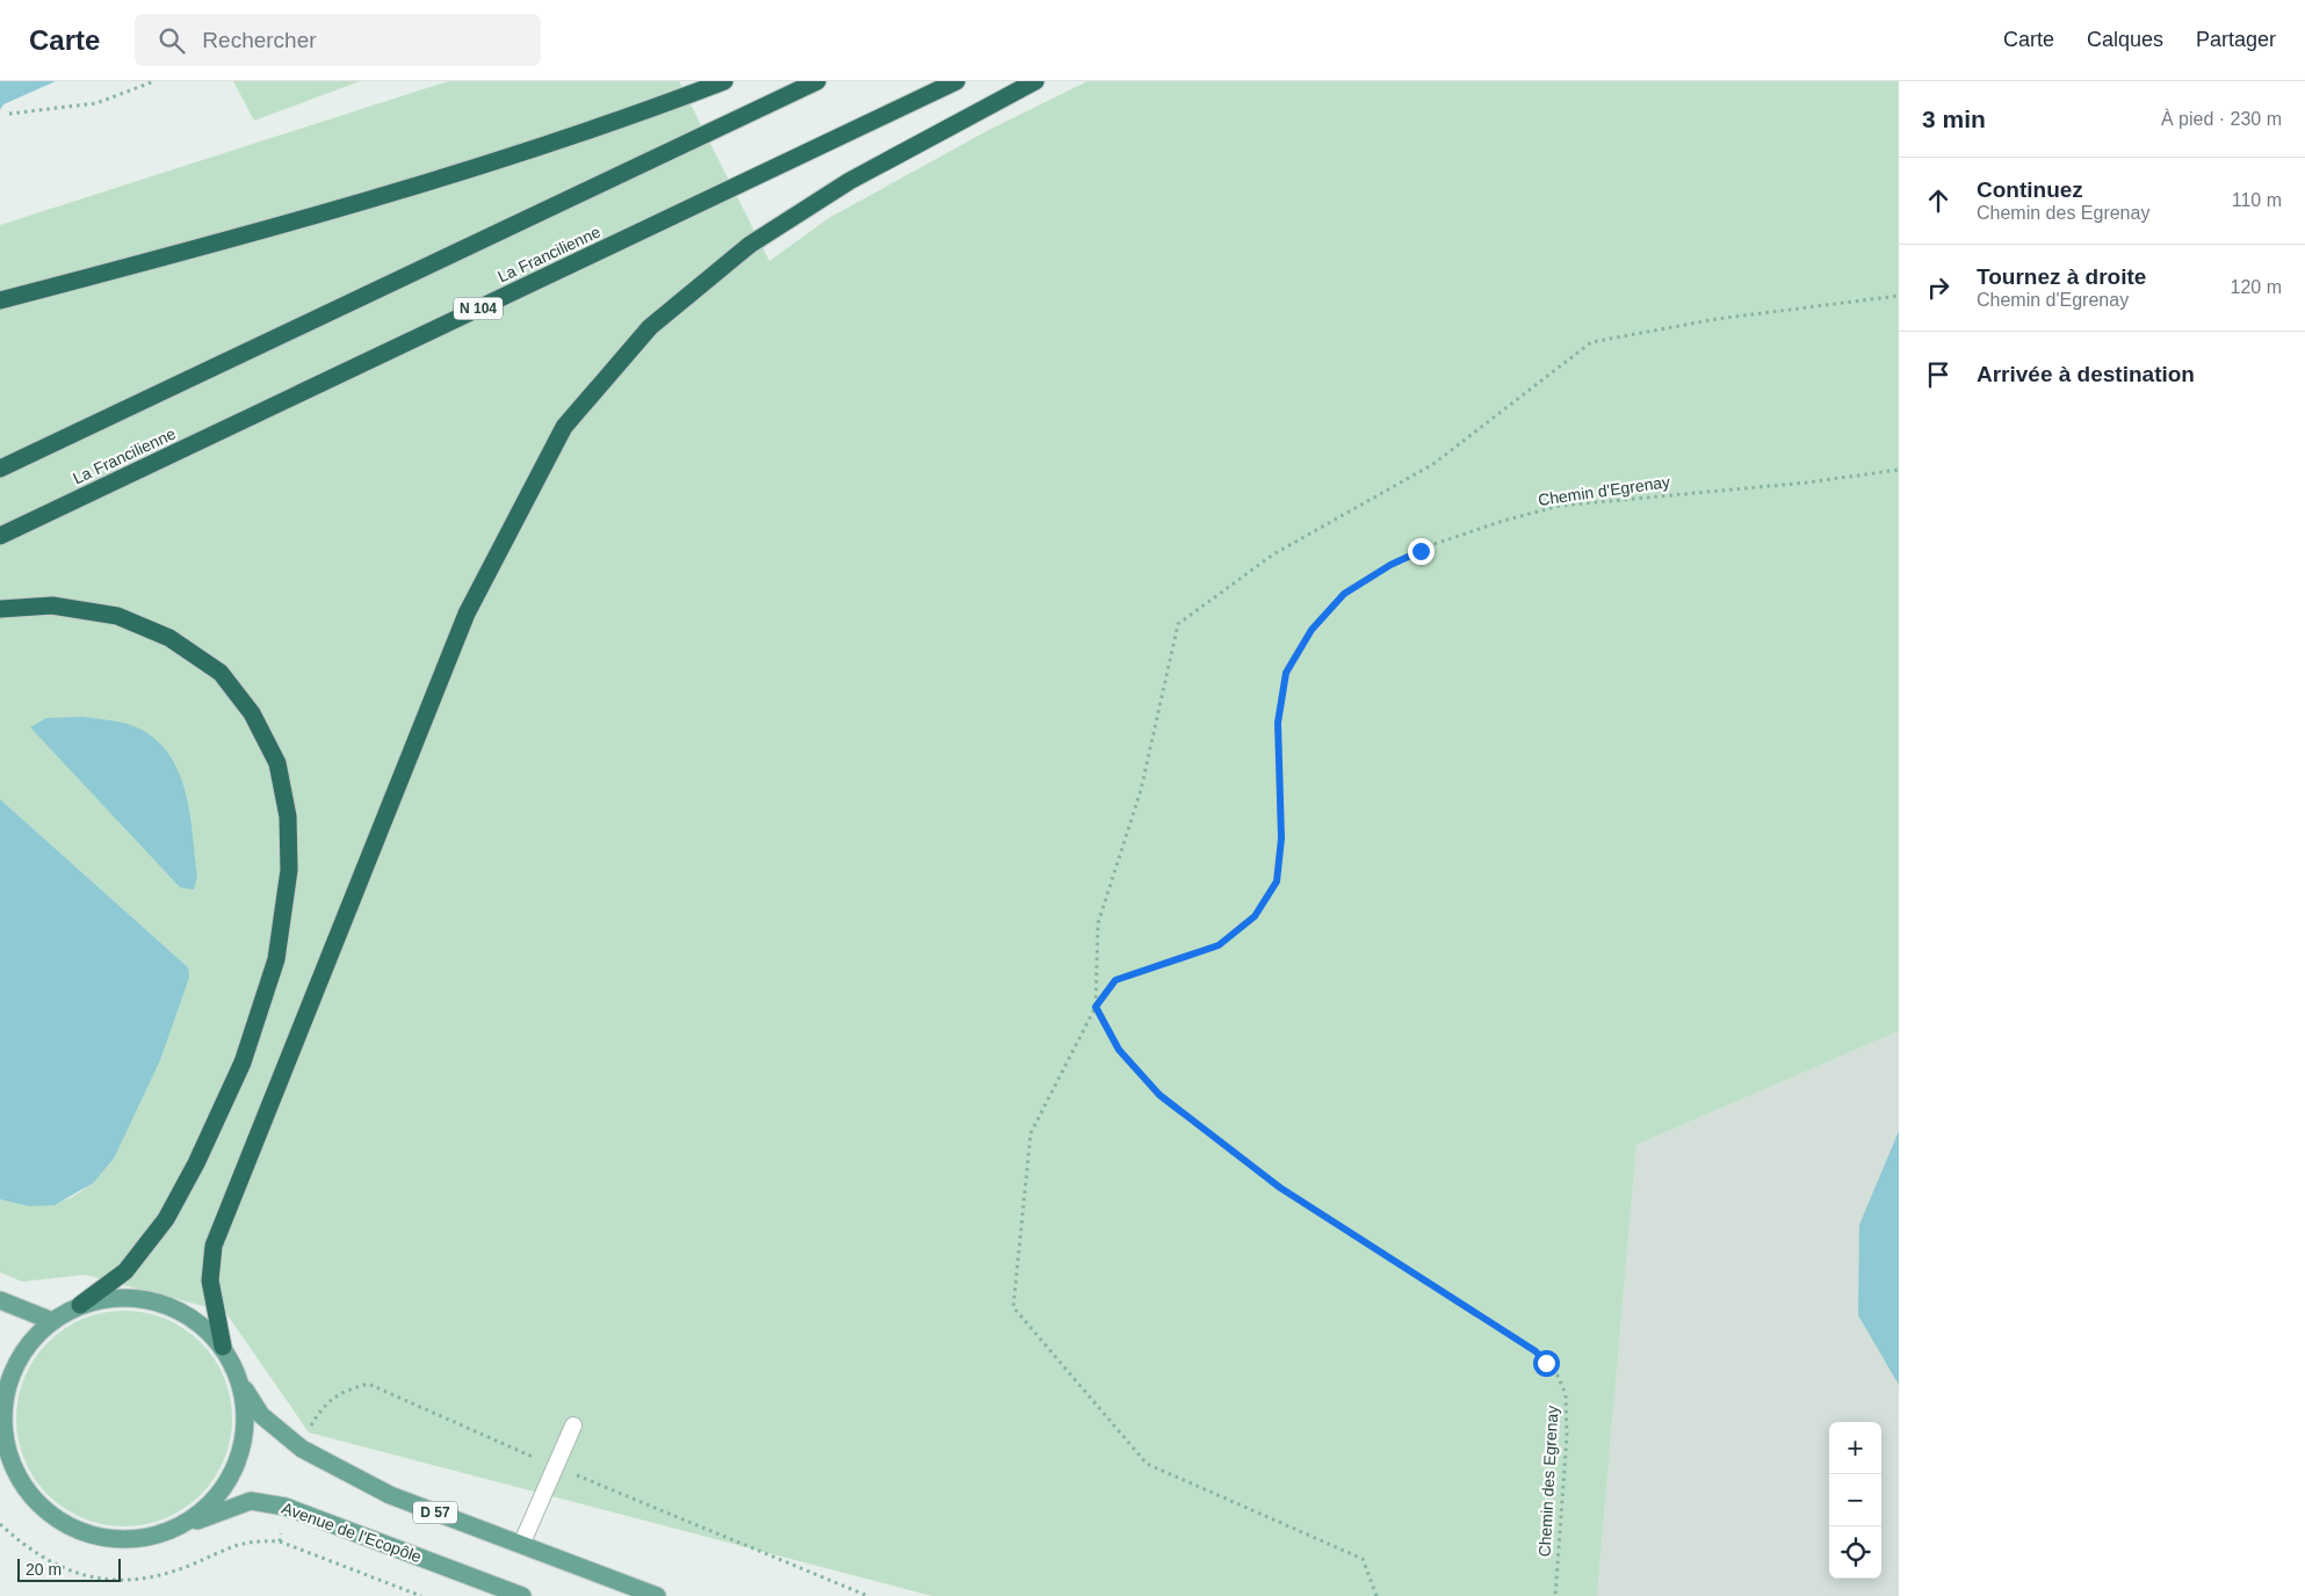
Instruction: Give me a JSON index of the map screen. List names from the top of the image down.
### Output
{
  "streets": {
    "highway": ["La Francilienne", "N 104"],
    "main road": ["D 57", "Avenue de l'Ecopôle"],
    "path": ["Chemin d'Egrenay", "Chemin des Egrenay"]
  },
  "crossings": [
    ["Chemin d'Egrenay", "Chemin des Egrenay"],
    ["D 57", "Avenue de l'Ecopôle"]
  ],
  "scale_bar": "20 m",
  "page": {
    "header": "Carte",
    "search": "Rechercher",
    "nav": ["Carte", "Calques", "Partager"],
    "heading": ["3 min", "À pied · 230 m"],
    "list": [
      ["Continuez", "Chemin des Egrenay", "110 m"],
      ["Tournez à droite", "Chemin d'Egrenay", "120 m"],
      "Arrivée à destination"
    ],
    "map_buttons": ["+", "−"],
    "scale": "20 m"
  }
}
